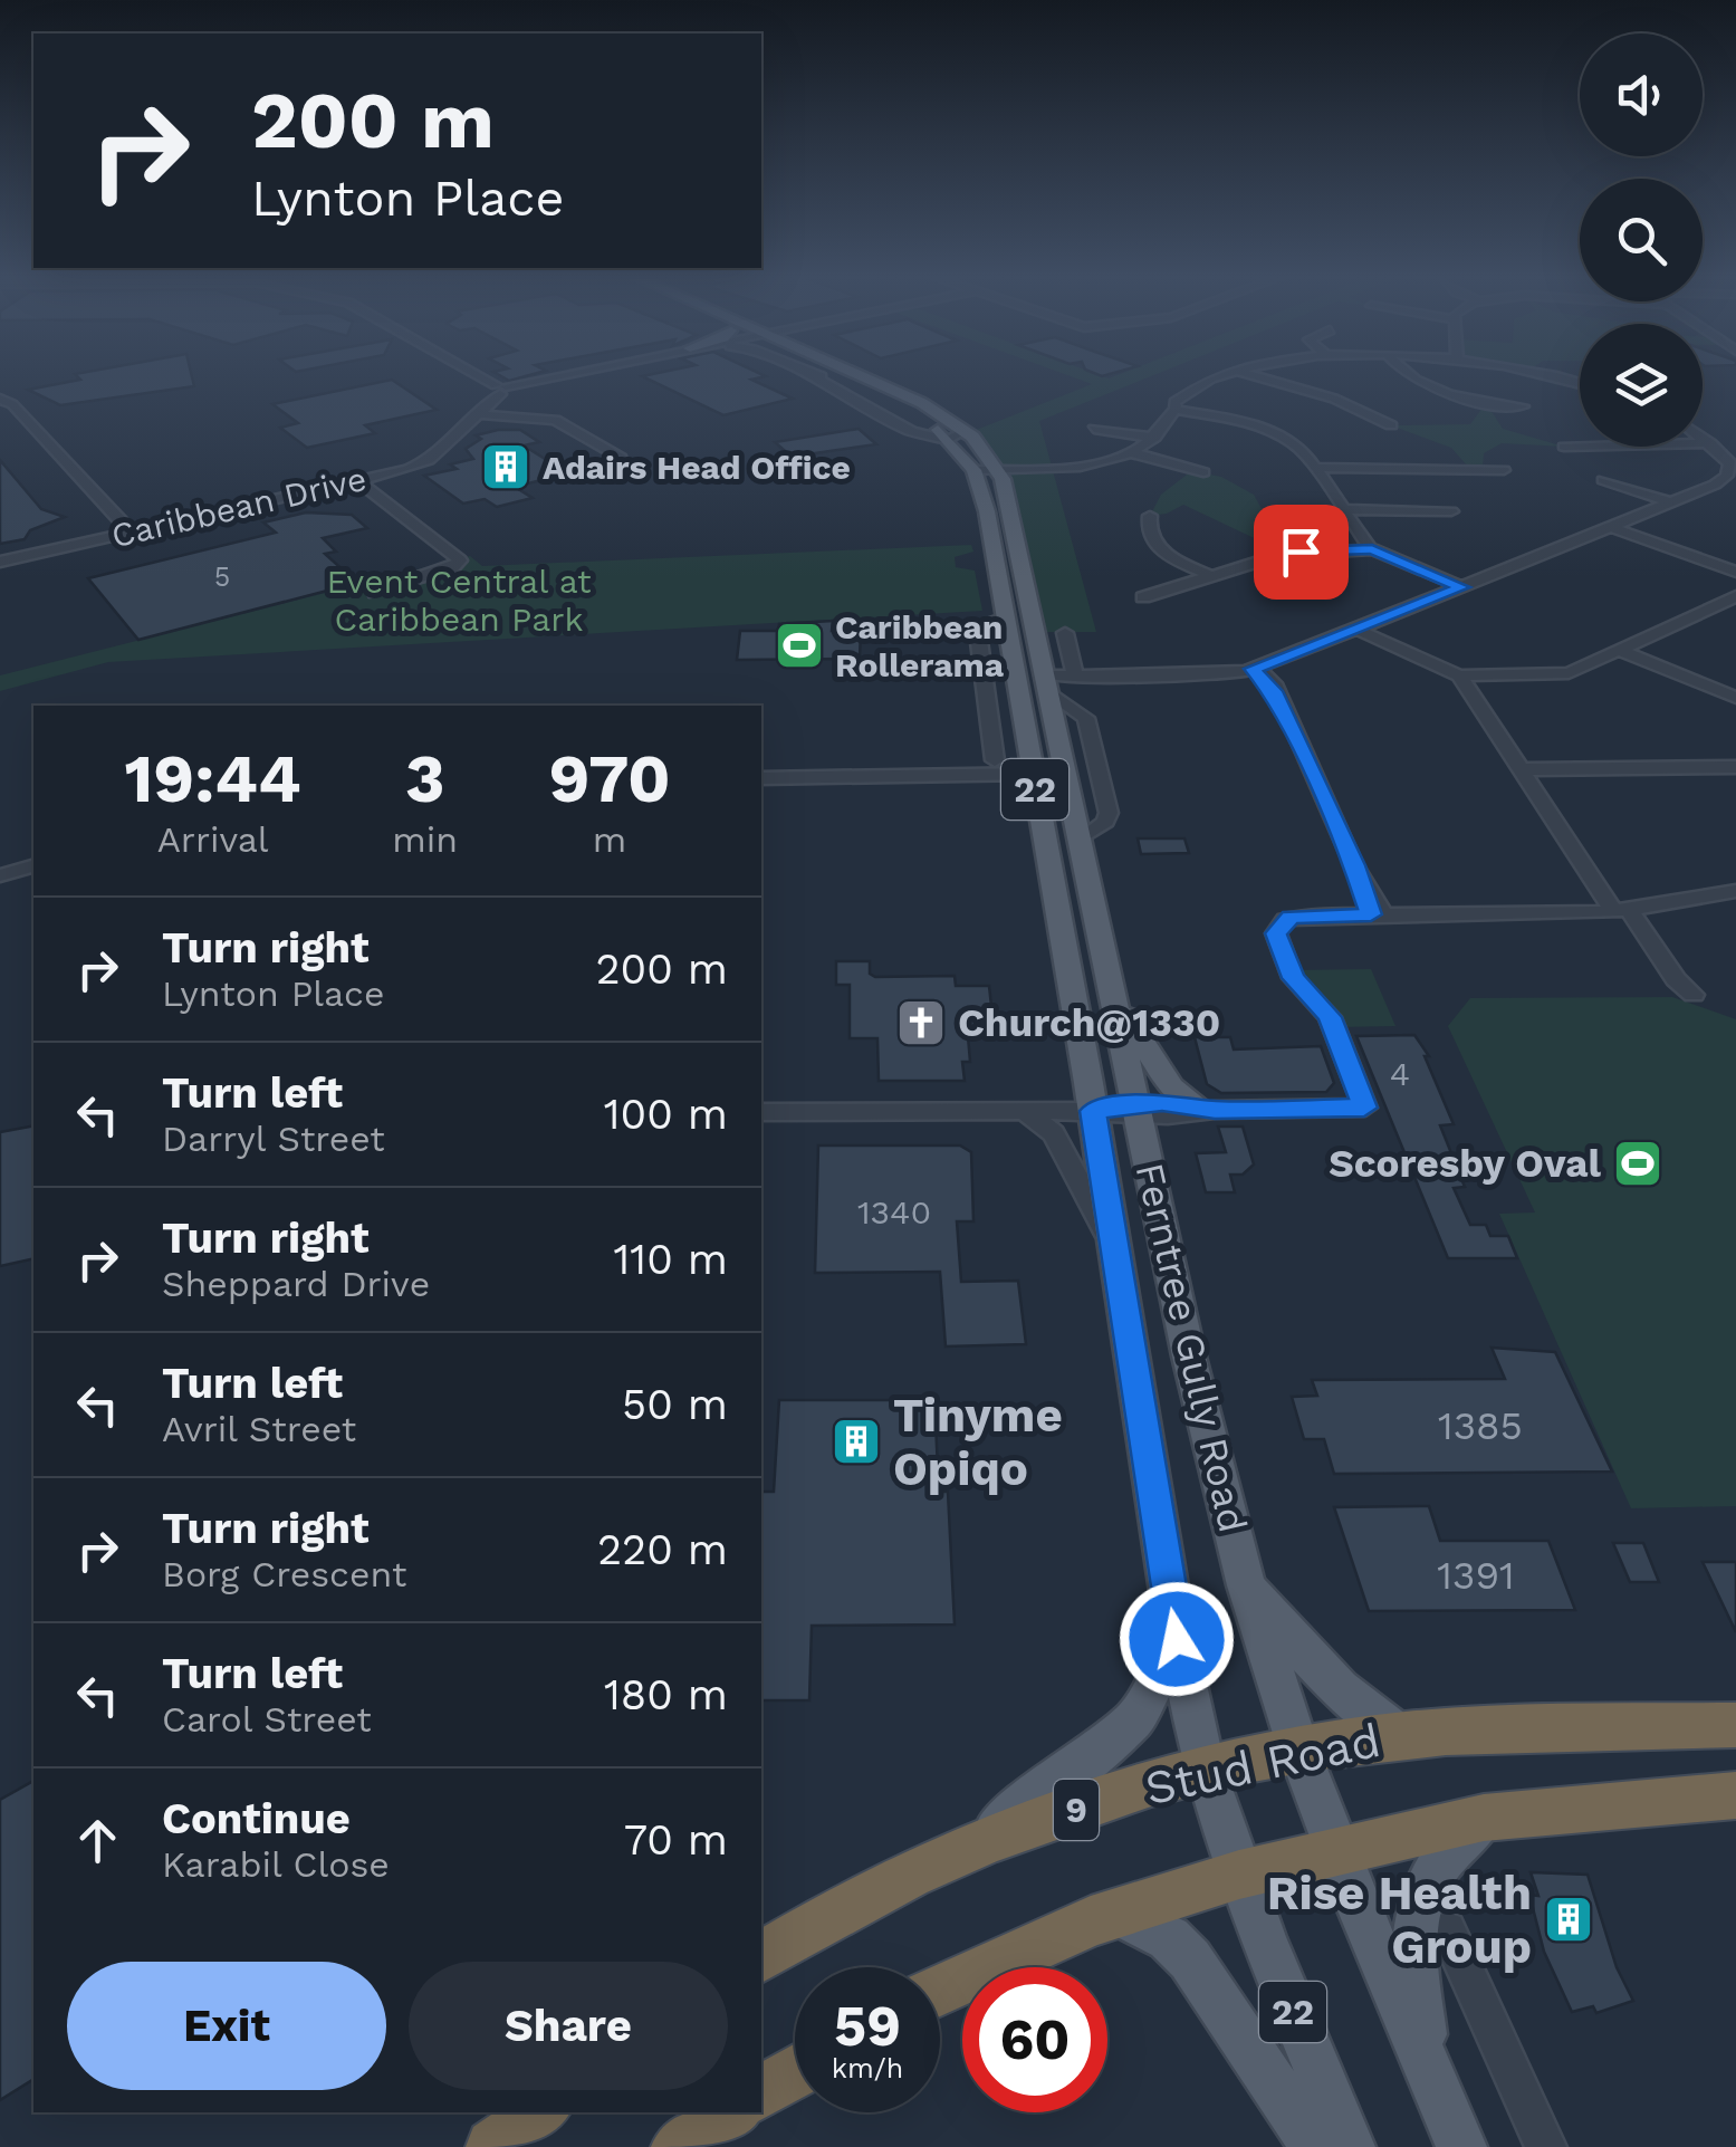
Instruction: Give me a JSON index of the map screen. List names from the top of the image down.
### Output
{
  "streets": {
    "highway": ["Stud Road", "9"],
    "main road": ["22", "Ferntree Gully Road"],
    "street": ["Caribbean Drive"]
  },
  "crossings": [
    ["Ferntree Gully Road", "Stud Road"]
  ],
  "parks": ["Event Central at Caribbean Park"],
  "places": {
    "building": ["Adairs Head Office", "Tinyme Opiqo", "Rise Health Group"],
    "sports": ["Caribbean Rollerama", "Scoresby Oval"],
    "church": ["Church@1330"]
  },
  "house_numbers": [
    "5",
    "4",
    "1340",
    "1385",
    "1391"
  ],
  "page": {
    "turn": ["200 m", "Lynton Place"],
    "eta": [
      "19:44",
      "Arrival",
      "3",
      "min",
      "970",
      "m"
    ],
    "list": [
      {
        "name": "Turn right",
        "note": "Lynton Place",
        "value": "200 m"
      },
      {
        "name": "Turn left",
        "note": "Darryl Street",
        "value": "100 m"
      },
      {
        "name": "Turn right",
        "note": "Sheppard Drive",
        "value": "110 m"
      },
      {
        "name": "Turn left",
        "note": "Avril Street",
        "value": "50 m"
      },
      {
        "name": "Turn right",
        "note": "Borg Crescent",
        "value": "220 m"
      },
      {
        "name": "Turn left",
        "note": "Carol Street",
        "value": "180 m"
      },
      {
        "name": "Continue",
        "note": "Karabil Close",
        "value": "70 m"
      }
    ],
    "buttons": ["Exit", "Share"],
    "speed": "59 km/h",
    "limit": "60"
  }
}
